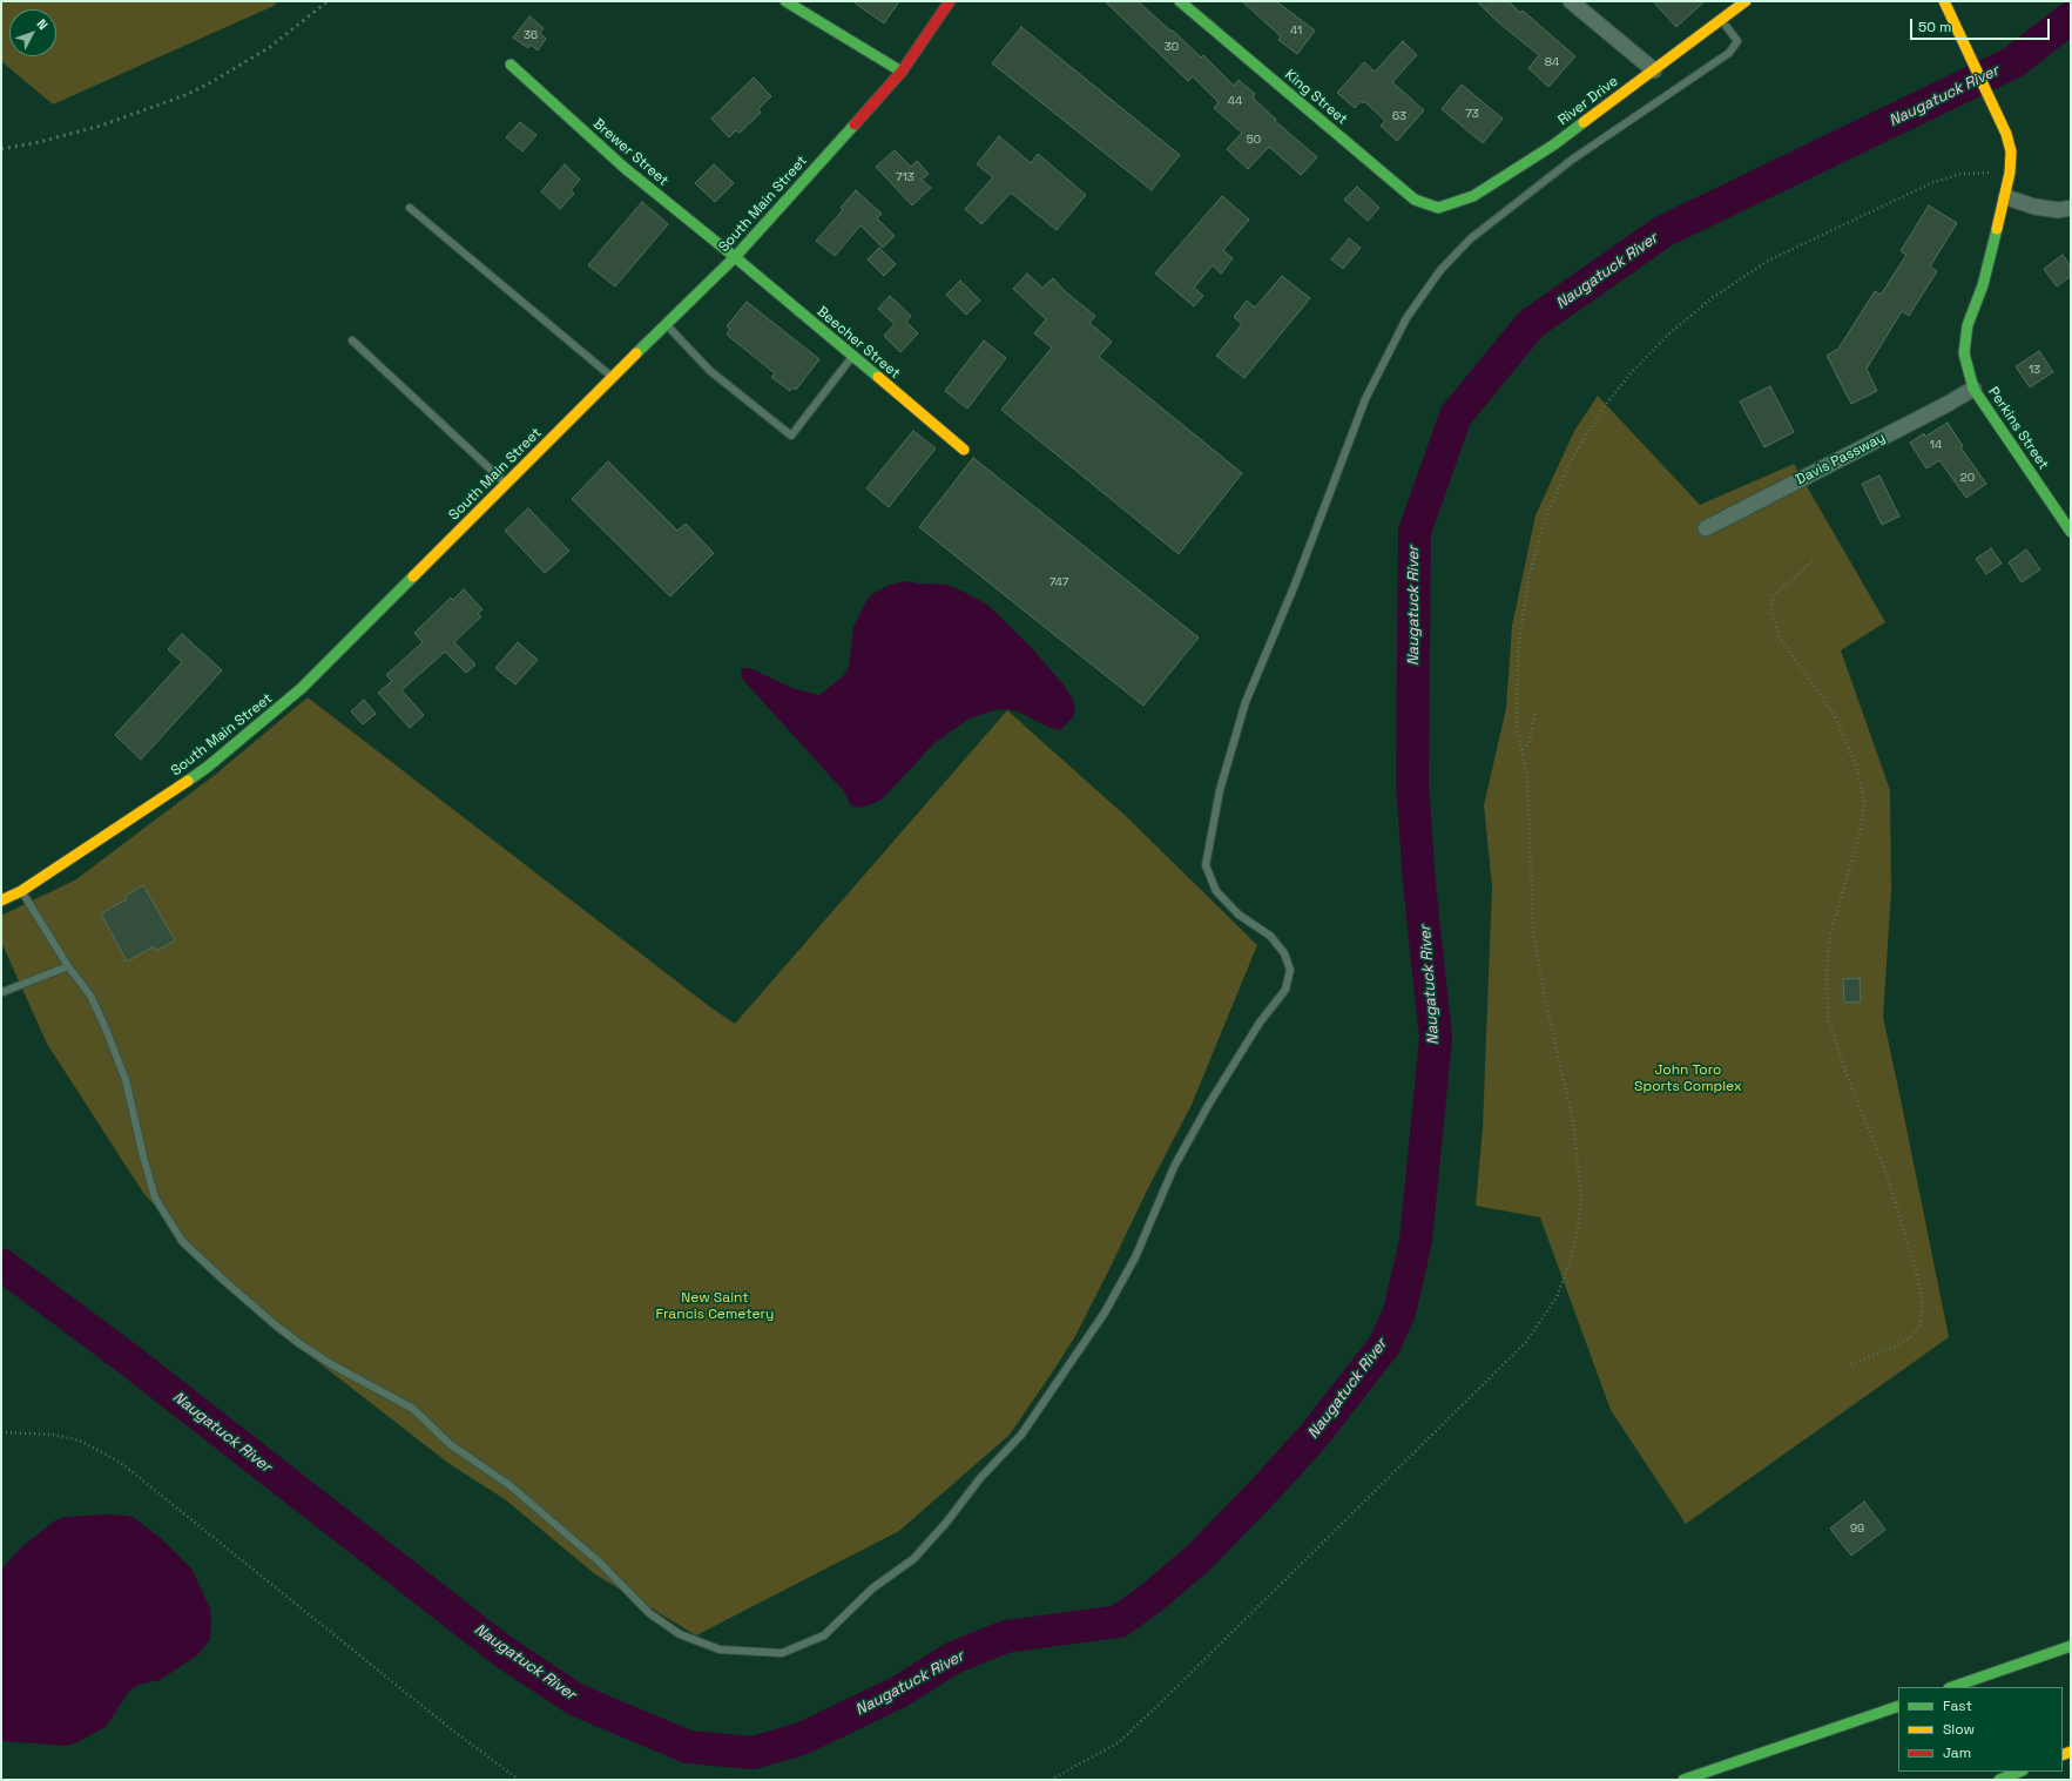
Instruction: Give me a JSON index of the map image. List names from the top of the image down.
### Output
{
  "streets": {
    "main road": [
      "King Street",
      "River Drive",
      "Brewer Street",
      "South Main Street",
      "Beecher Street",
      "Perkins Street"
    ],
    "street": ["Davis Passway"]
  },
  "crossings": [
    ["King Street", "River Drive"],
    ["Brewer Street", "South Main Street"],
    ["Brewer Street", "Beecher Street"],
    ["South Main Street", "Beecher Street"],
    ["Perkins Street", "Davis Passway"]
  ],
  "water": ["Naugatuck River"],
  "parks": ["John Toro Sports Complex", "New Saint Francis Cemetery"],
  "house_numbers": [
    "41",
    "36",
    "30",
    "84",
    "44",
    "73",
    "63",
    "50",
    "713",
    "13",
    "14",
    "20",
    "747",
    "99"
  ],
  "legend": ["Fast", "Slow", "Jam"],
  "scale_bar": "50 m",
  "north": "top right"
}
